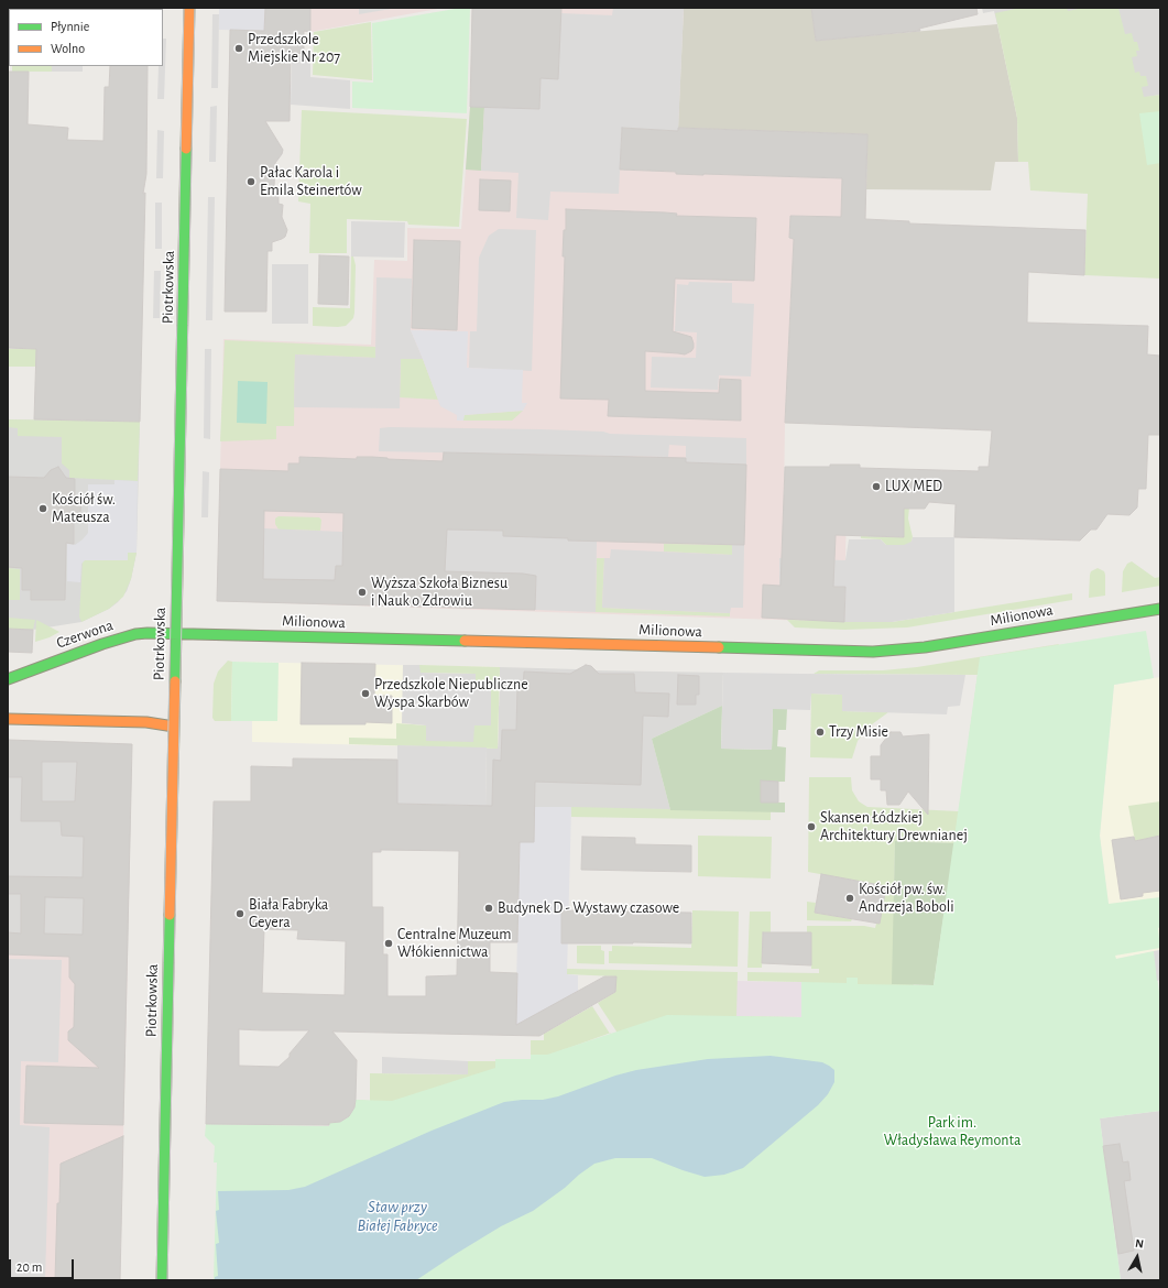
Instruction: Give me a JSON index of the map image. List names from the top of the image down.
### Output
{
  "streets": {
    "street": ["Piotrkowska", "Milionowa", "Czerwona"]
  },
  "crossings": [
    ["Piotrkowska", "Milionowa"],
    ["Piotrkowska", "Czerwona"],
    ["Milionowa", "Czerwona"]
  ],
  "water": ["Staw przy Białej Fabryce"],
  "parks": ["Park im. Władysława Reymonta"],
  "places": [
    "Przedszkole Miejskie Nr 207",
    "Pałac Karola i Emila Steinertów",
    "LUX MED",
    "Kościół św. Mateusza",
    "Wyższa Szkoła Biznesu i Nauk o Zdrowiu",
    "Przedszkole Niepubliczne Wyspa Skarbów",
    "Trzy Misie",
    "Skansen Łódzkiej Architektury Drewnianej",
    "Kościół pw. św. Andrzeja Boboli",
    "Budynek D - Wystawy czasowe",
    "Biała Fabryka Geyera",
    "Centralne Muzeum Włókiennictwa"
  ],
  "legend": ["Płynnie", "Wolno"],
  "scale_bar": "20 m",
  "north": "top"
}
